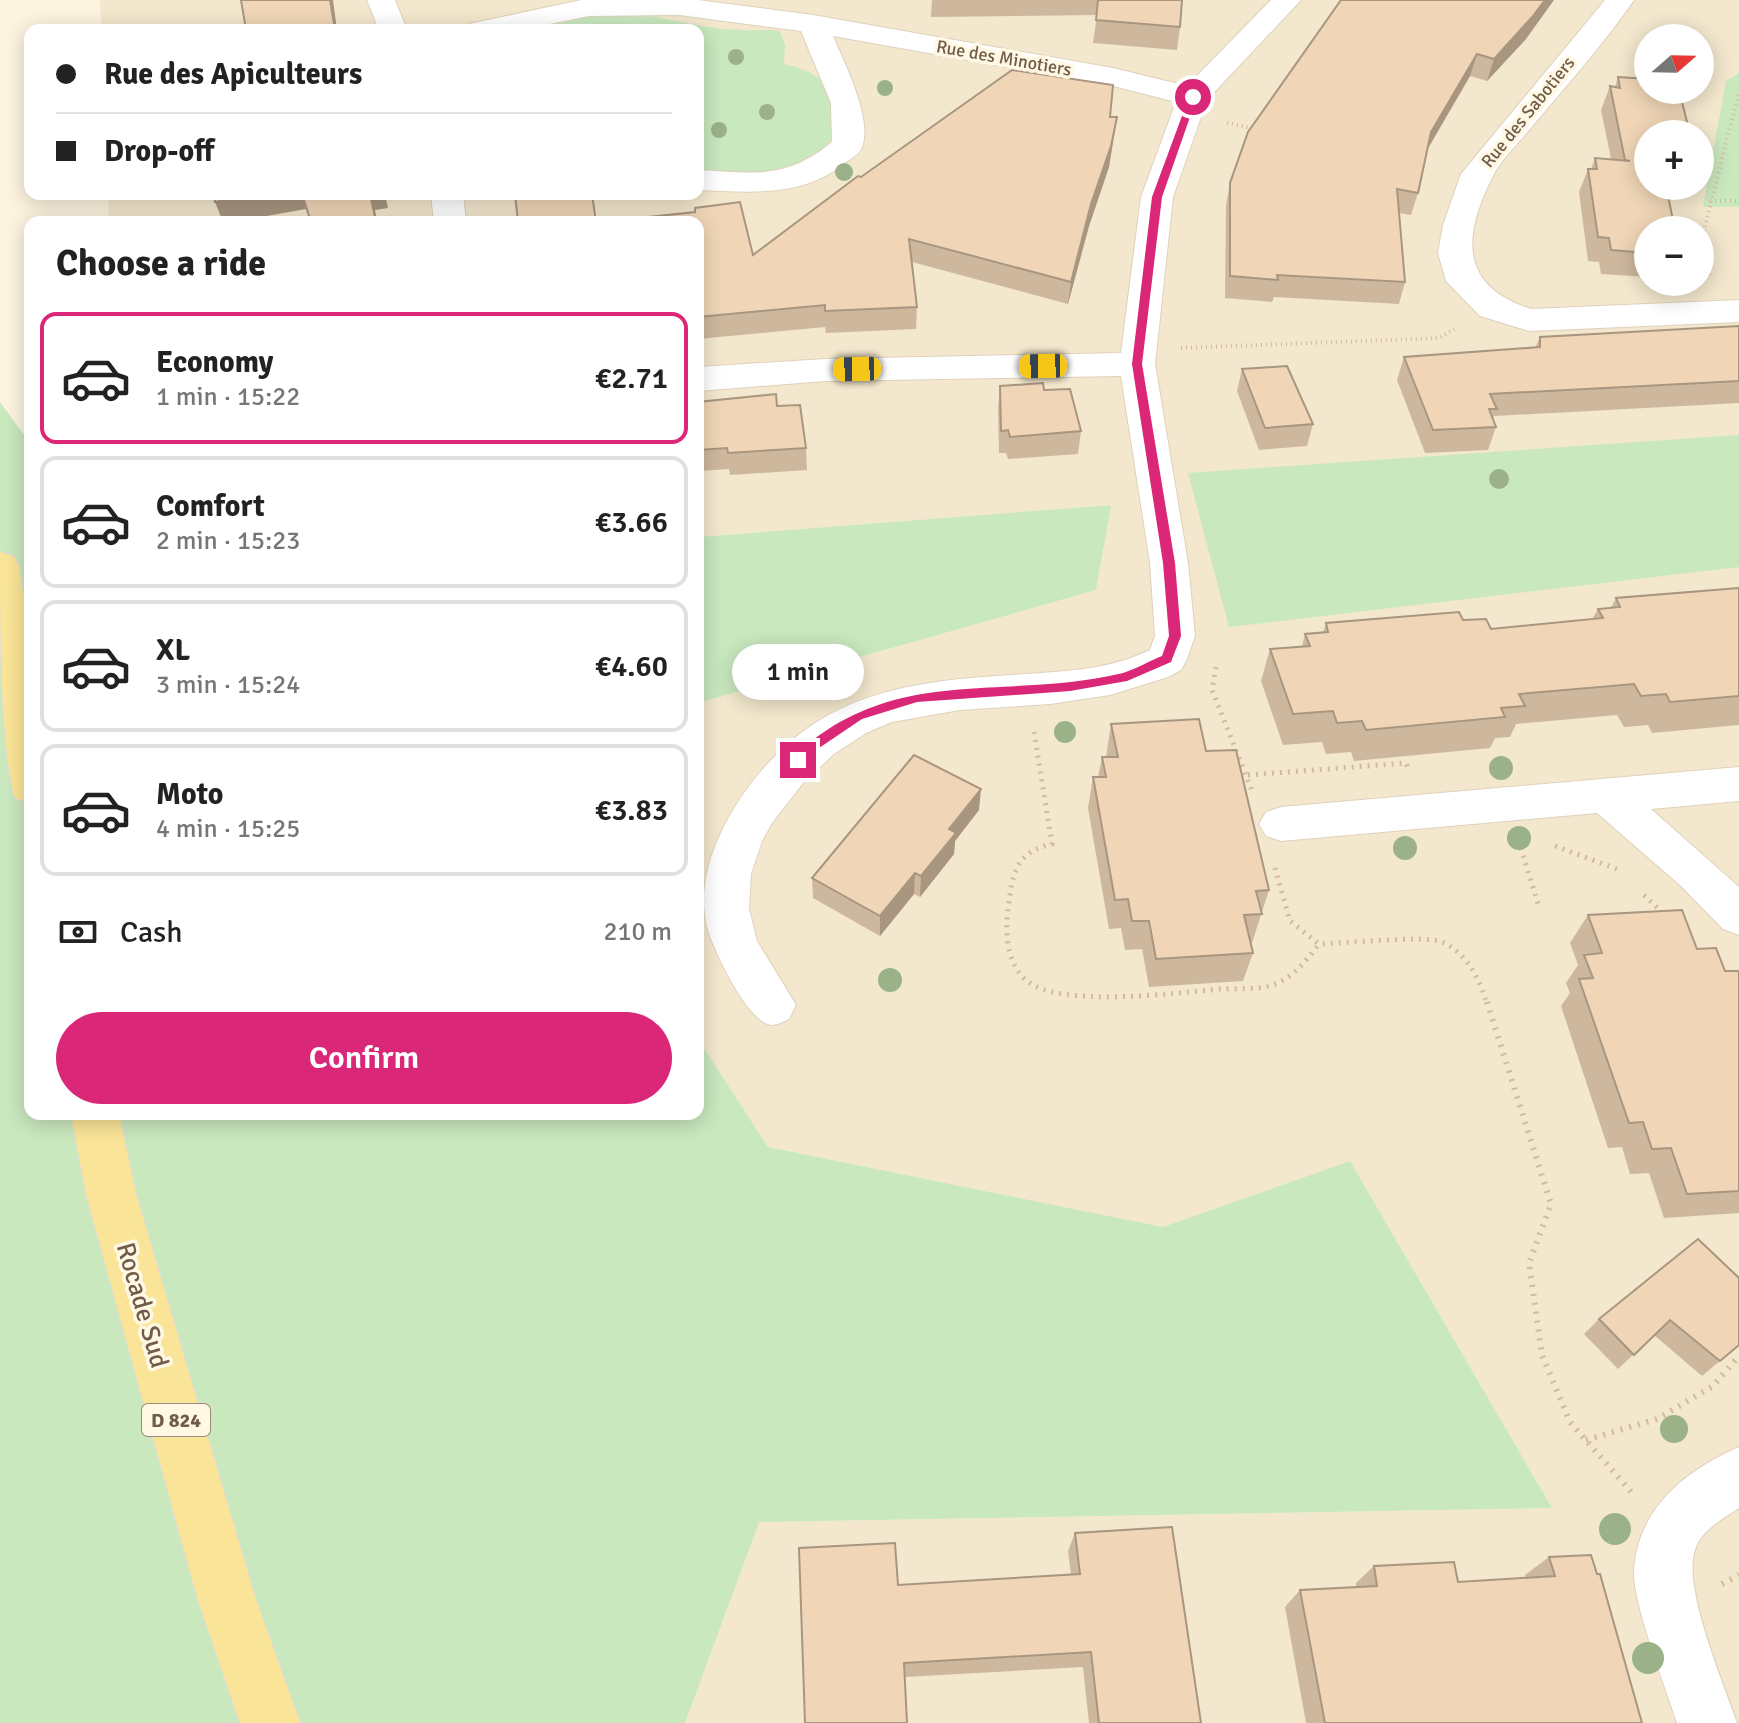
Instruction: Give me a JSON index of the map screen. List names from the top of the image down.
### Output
{
  "streets": {
    "main road": ["Rocade Sud", "D 824"],
    "street": ["Rue des Minotiers", "Rue des Sabotiers"]
  },
  "north": "right",
  "page": {
    "map_buttons": ["+", "−"],
    "banner": ["Rue des Apiculteurs", "Drop-off"],
    "heading": "Choose a ride",
    "list": [
      {
        "name": "Economy",
        "note": "1 min · 15:22",
        "value": "€2.71"
      },
      {
        "name": "Comfort",
        "note": "2 min · 15:23",
        "value": "€3.66"
      },
      {
        "name": "XL",
        "note": "3 min · 15:24",
        "value": "€4.60"
      },
      {
        "name": "Moto",
        "note": "4 min · 15:25",
        "value": "€3.83"
      }
    ],
    "bubble": "1 min",
    "pay": ["Cash", "210 m"],
    "buttons": "Confirm"
  }
}
